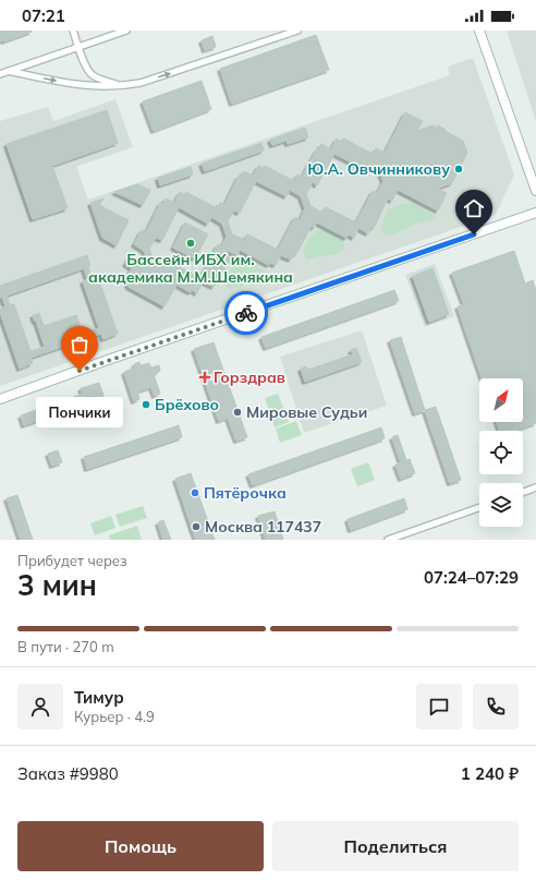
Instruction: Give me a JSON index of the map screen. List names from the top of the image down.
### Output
{
  "places": {
    "other": [
      "Ю.А. Овчинникову",
      "Бассейн ИБХ им. академика М.М.Шемякина",
      "Пончики",
      "Брёхово",
      "Мировые Судьи",
      "Пятёрочка",
      "Москва 117437"
    ],
    "health": ["Горздрав"]
  },
  "north": "top right",
  "page": {
    "status": "07:21",
    "bubble": "Пончики",
    "heading": ["3 мин", "Прибудет через", "07:24–07:29"],
    "panel": [
      "Тимур",
      "Курьер · 4.9",
      "Заказ #9980",
      "1 240 ₽"
    ],
    "bar": "В пути · 270 m",
    "buttons": ["Помощь", "Поделиться"]
  }
}
